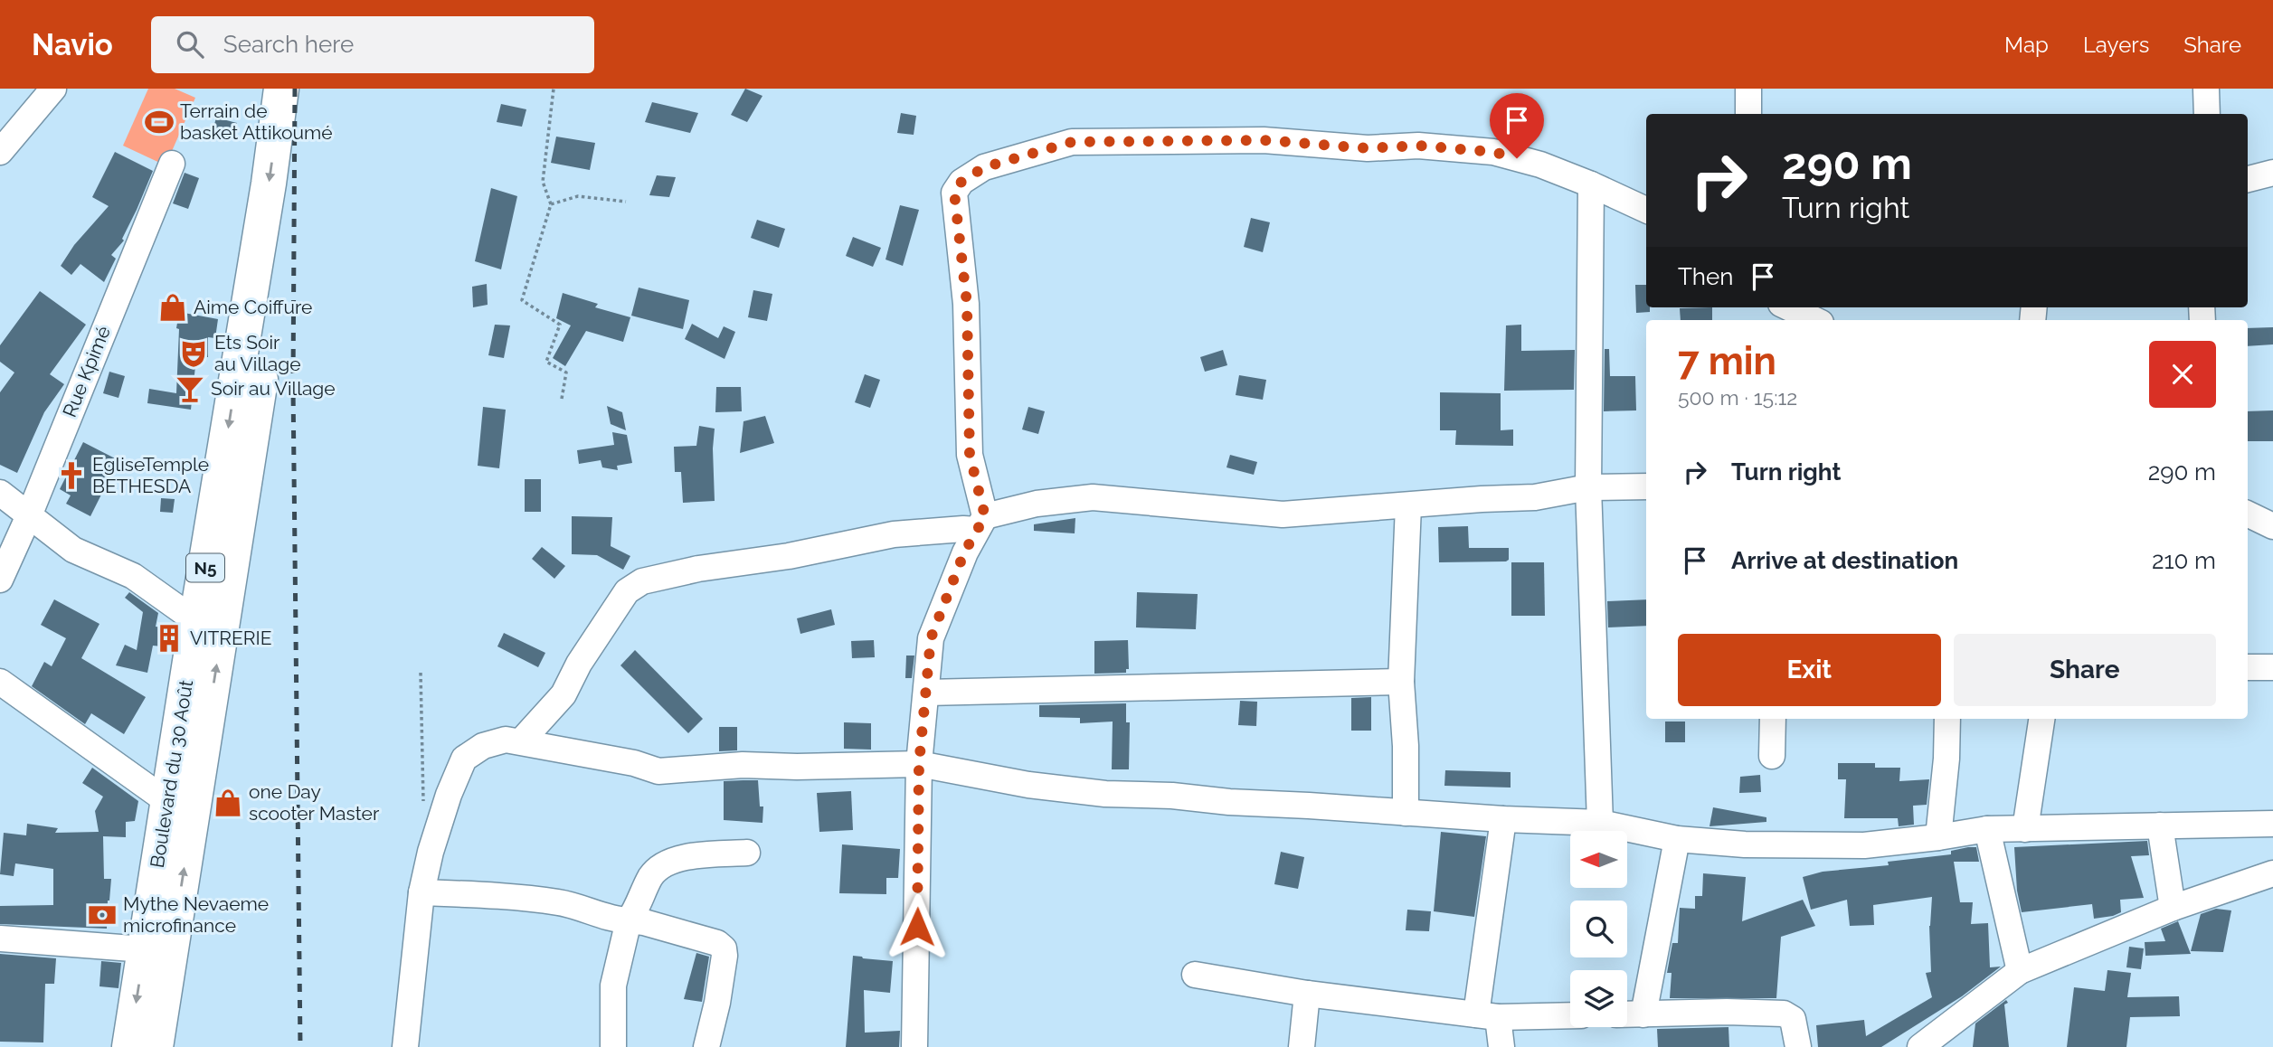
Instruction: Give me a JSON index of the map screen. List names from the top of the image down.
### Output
{
  "streets": {
    "highway": ["N5", "Boulevard du 30 Août"],
    "street": ["Rue Kpimé"]
  },
  "places": {
    "sports": ["Terrain de basket Attikoumé"],
    "shop": ["Aime Coiffure", "one Day scooter Master"],
    "theatre": ["Ets Soir au Village"],
    "bar": ["Soir au Village"],
    "church": ["EgliseTemple BETHESDA"],
    "building": ["VITRERIE"],
    "bank": ["Mythe Nevaeme microfinance"]
  },
  "north": "left",
  "page": {
    "header": "Navio",
    "search": "Search here",
    "nav": ["Map", "Layers", "Share"],
    "turn": ["290 m", "Turn right"],
    "then": "Then",
    "heading": ["7 min", "500 m · 15:12"],
    "list": [
      {
        "name": "Turn right",
        "value": "290 m"
      },
      {
        "name": "Arrive at destination",
        "value": "210 m"
      }
    ],
    "buttons": ["Exit", "Share"]
  }
}
